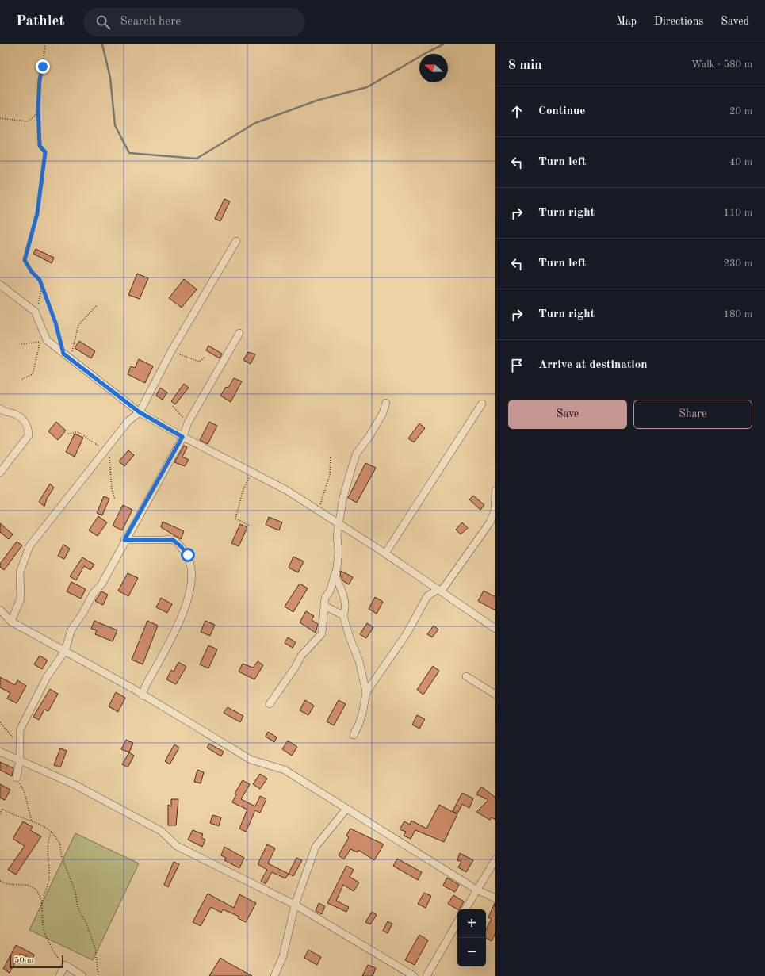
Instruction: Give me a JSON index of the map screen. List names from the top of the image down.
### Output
{
  "scale_bar": "50 m",
  "north": "left",
  "page": {
    "header": "Pathlet",
    "search": "Search here",
    "nav": ["Map", "Directions", "Saved"],
    "heading": ["8 min", "Walk · 580 m"],
    "list": [
      ["Continue", "20 m"],
      ["Turn left", "40 m"],
      ["Turn right", "110 m"],
      ["Turn left", "230 m"],
      ["Turn right", "180 m"],
      "Arrive at destination"
    ],
    "buttons": ["Save", "Share"],
    "map_buttons": ["+", "−"],
    "scale": "50 m"
  }
}
